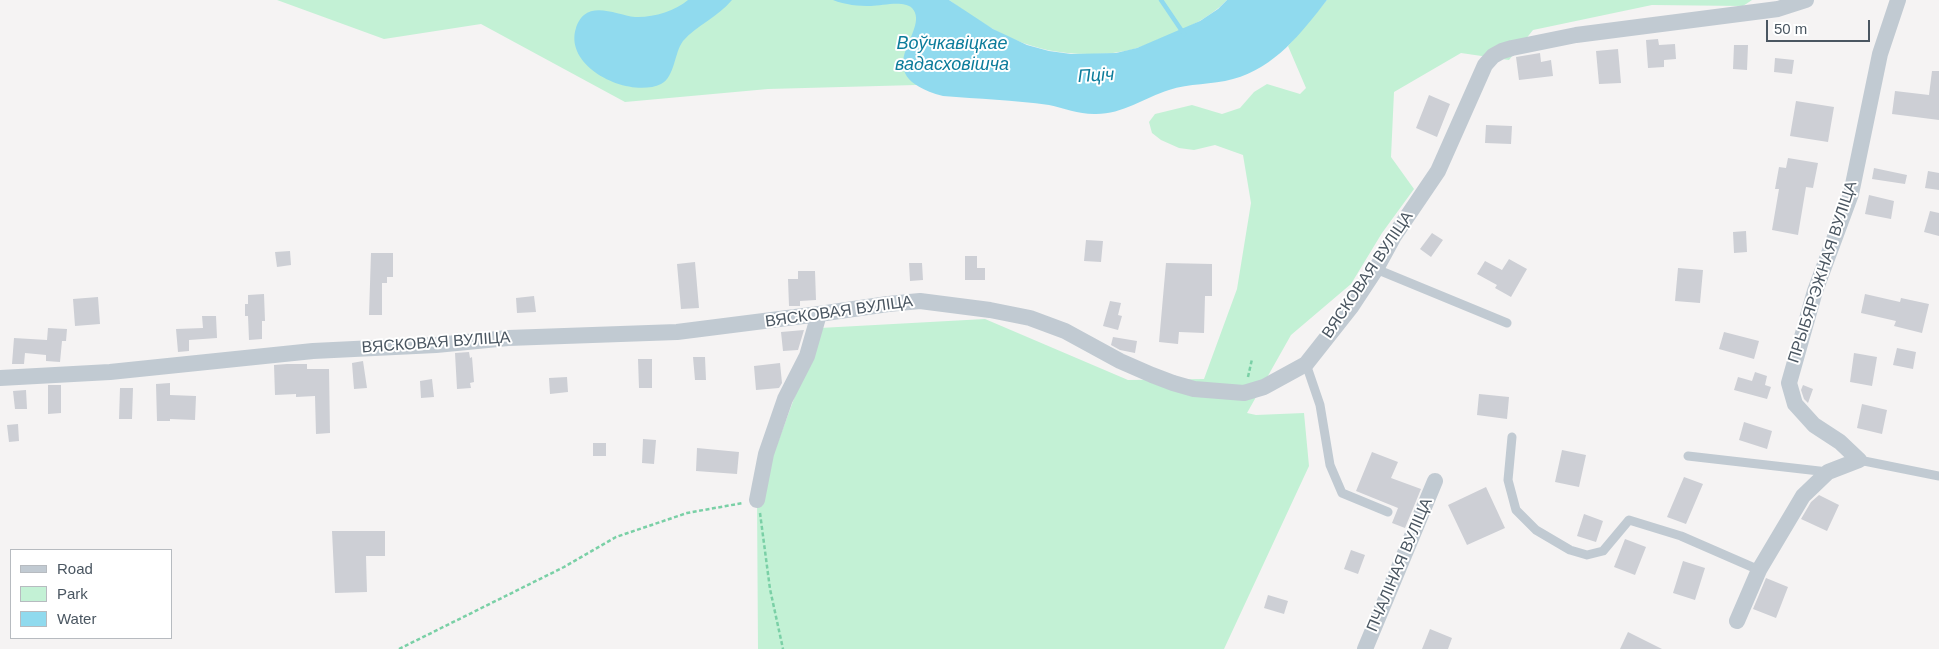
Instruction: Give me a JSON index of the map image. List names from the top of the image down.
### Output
{
  "streets": {
    "street": ["ПРЫБЯРЭЖНАЯ ВУЛІЦА", "ВЯСКОВАЯ ВУЛІЦА", "ПЧАЛІНАЯ ВУЛІЦА"]
  },
  "water": ["Воўчкавіцкае вадасховішча", "Пціч"],
  "legend": ["Road", "Park", "Water"],
  "scale_bar": "50 m"
}
